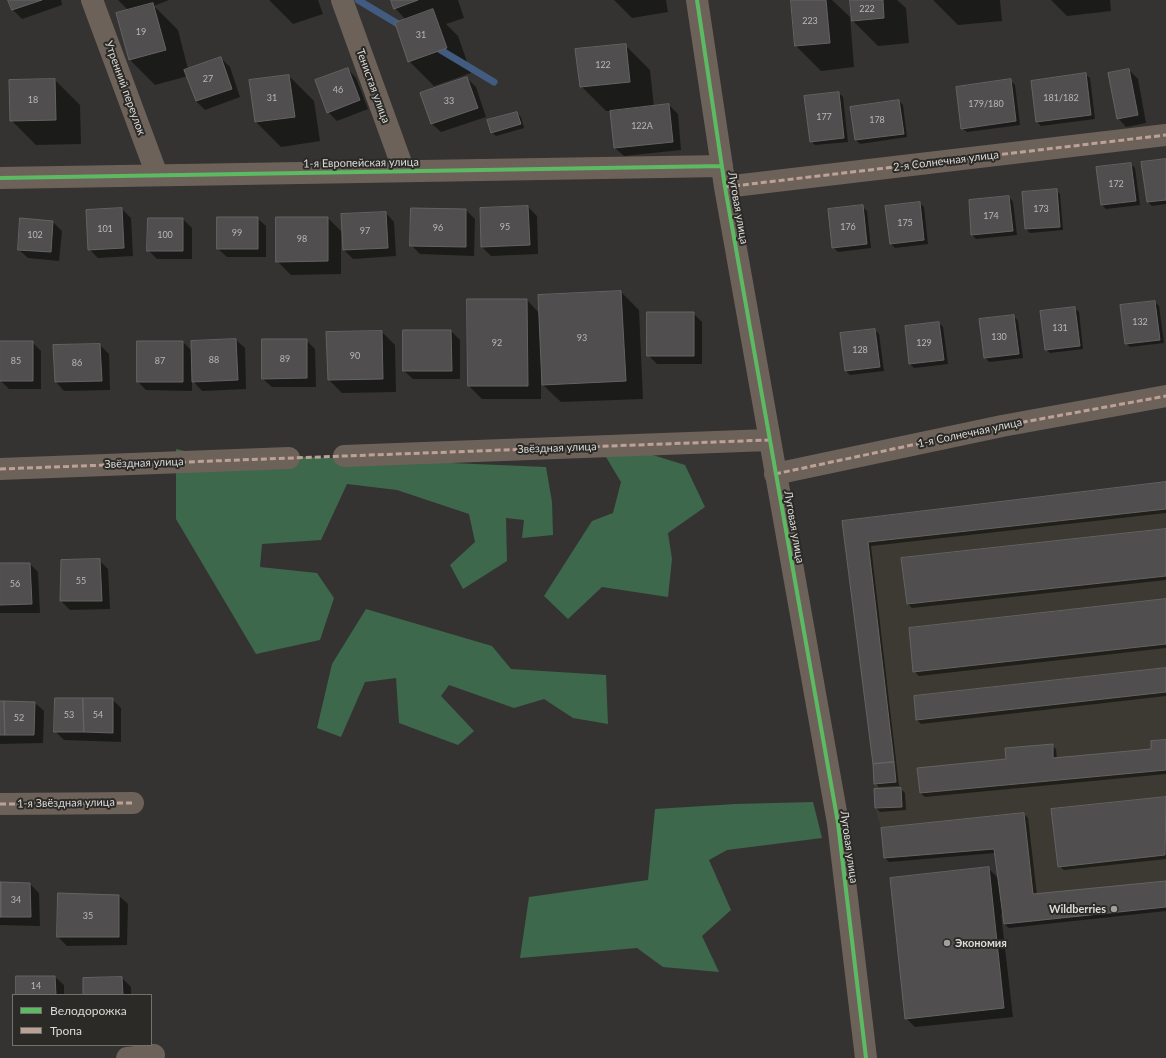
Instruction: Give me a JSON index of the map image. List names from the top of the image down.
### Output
{
  "streets": {
    "street": [
      "Тенистая улица",
      "Утренний переулок",
      "2-я Солнечная улица",
      "1-я Европейская улица",
      "Луговая улица",
      "1-я Солнечная улица",
      "Звёздная улица",
      "1-я Звёздная улица"
    ]
  },
  "crossings": [
    ["Тенистая улица", "1-я Европейская улица"],
    ["Утренний переулок", "1-я Европейская улица"],
    ["2-я Солнечная улица", "Луговая улица"],
    ["1-я Европейская улица", "Луговая улица"],
    ["Луговая улица", "1-я Солнечная улица"],
    ["Луговая улица", "Звёздная улица"]
  ],
  "places": ["Wildberries", "Экономия"],
  "house_numbers": [
    "222",
    "223",
    "19",
    "31",
    "122",
    "27",
    "46",
    "31",
    "181/182",
    "18",
    "33",
    "179/180",
    "177",
    "178",
    "122А",
    "172",
    "173",
    "174",
    "175",
    "95",
    "176",
    "96",
    "101",
    "97",
    "99",
    "102",
    "100",
    "98",
    "132",
    "131",
    "130",
    "93",
    "92",
    "129",
    "128",
    "90",
    "89",
    "88",
    "85",
    "87",
    "86",
    "55",
    "56",
    "53",
    "54",
    "52",
    "34",
    "35",
    "14"
  ],
  "legend": ["Велодорожка", "Тропа"]
}
